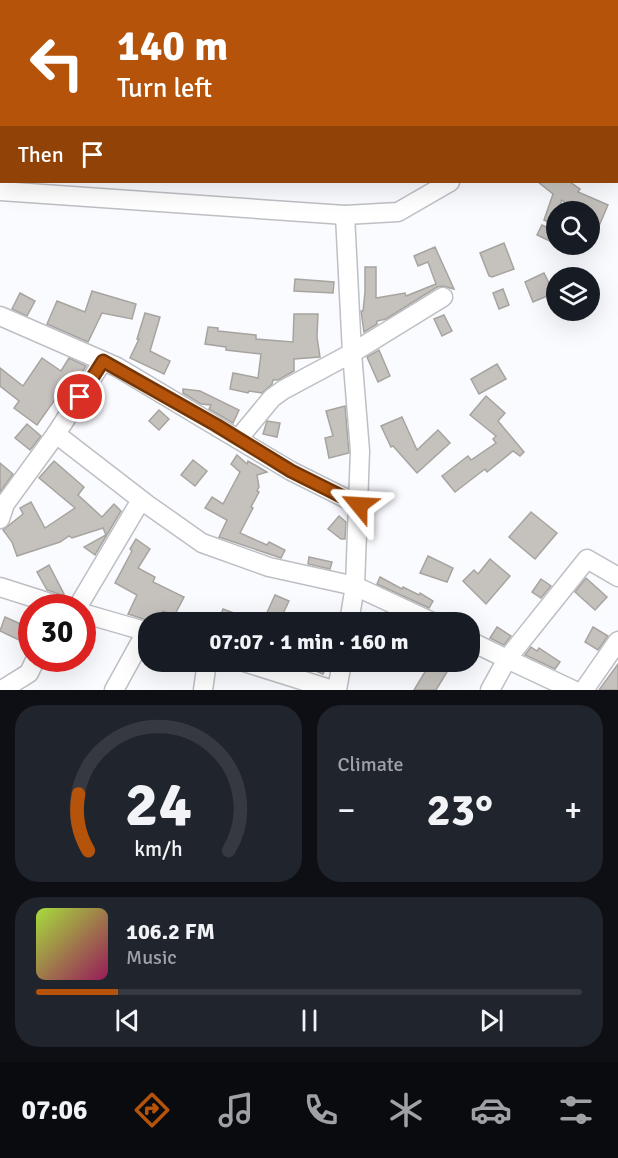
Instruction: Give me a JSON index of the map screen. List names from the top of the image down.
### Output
{
  "page": {
    "turn": ["140 m", "Turn left"],
    "then": "Then",
    "limit": "30",
    "trip": "07:07 · 1 min · 160 m",
    "tile": "Climate",
    "heat": ["−", "23°", "+"],
    "song": ["106.2 FM", "Music"],
    "tabs": "07:06",
    "gauge": ["24", "km/h"]
  }
}
